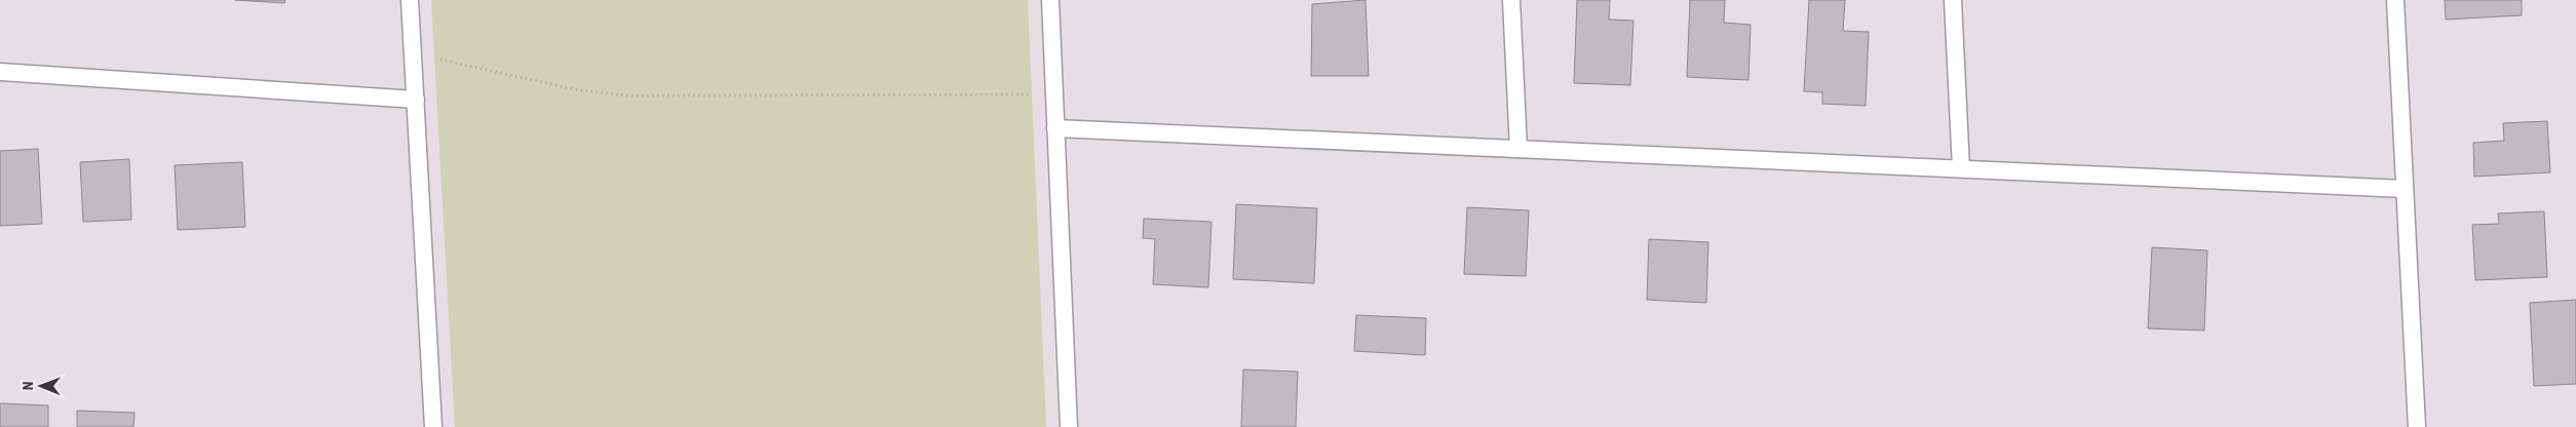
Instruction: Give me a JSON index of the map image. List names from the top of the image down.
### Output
{
  "north": "left"
}
